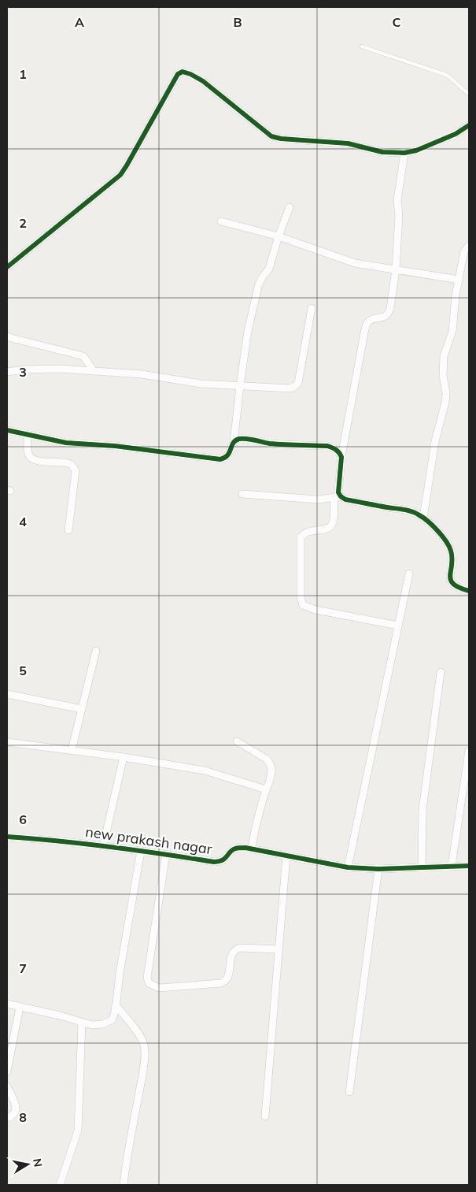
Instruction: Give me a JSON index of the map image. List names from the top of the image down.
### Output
{
  "streets": {
    "street": ["new prakash nagar"]
  },
  "north": "right",
  "grid": {
    "columns": ["A", "B", "C"],
    "rows": [
      "1",
      "2",
      "3",
      "4",
      "5",
      "6",
      "7",
      "8"
    ]
  }
}
